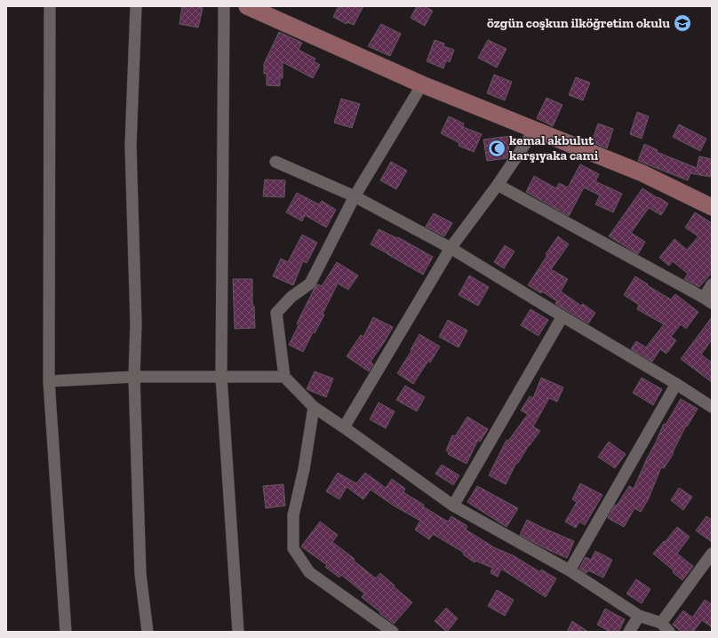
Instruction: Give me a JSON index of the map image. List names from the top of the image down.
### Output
{
  "places": {
    "school or university": ["özgün coşkun ilköğretim okulu"],
    "mosque": ["kemal akbulut karşıyaka cami"]
  }
}
